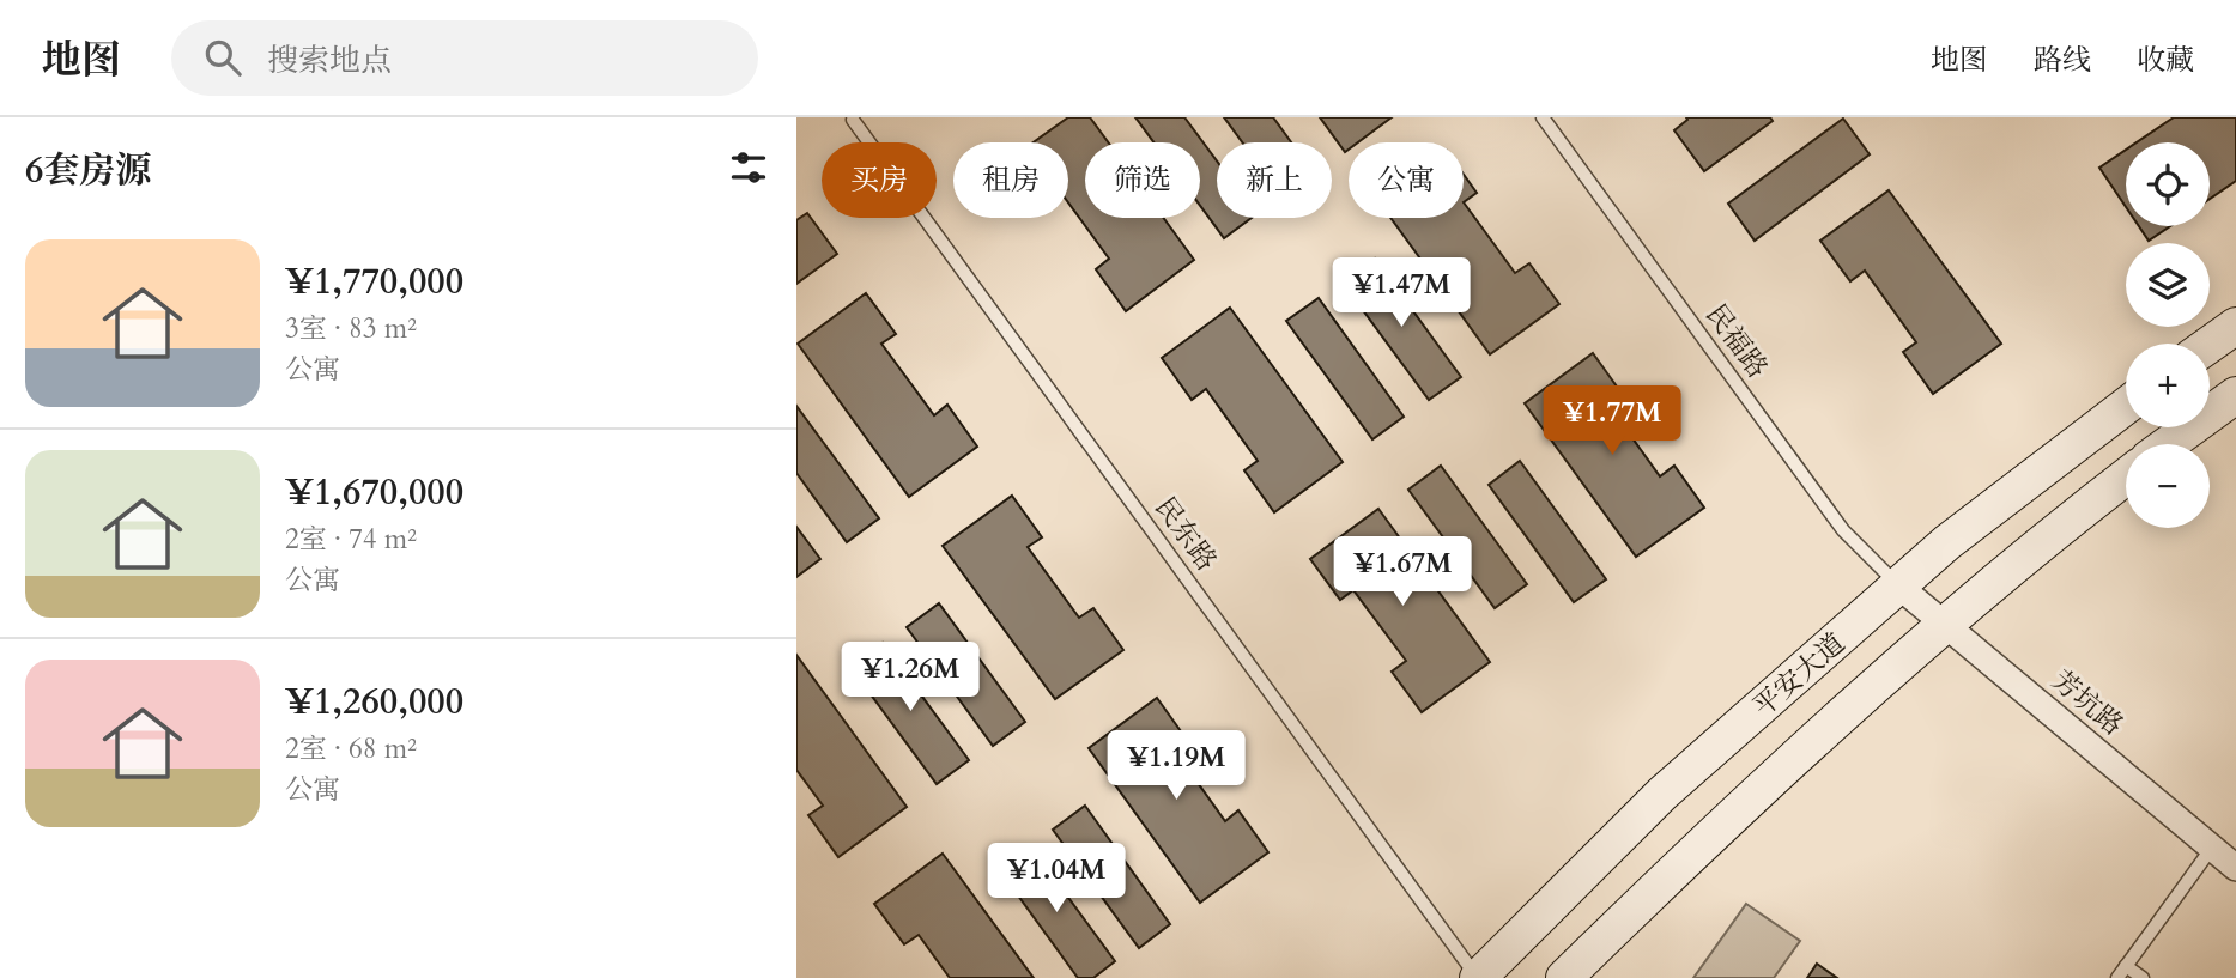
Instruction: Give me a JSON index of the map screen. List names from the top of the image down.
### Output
{
  "streets": {
    "main road": ["平安大道"],
    "street": ["芳坑路"],
    "lane": ["民福路", "民东路"]
  },
  "crossings": [
    ["民福路", "平安大道"],
    ["民福路", "芳坑路"],
    ["民东路", "平安大道"],
    ["平安大道", "芳坑路"]
  ],
  "page": {
    "header": "地图",
    "search": "搜索地点",
    "nav": ["地图", "路线", "收藏"],
    "heading": "6套房源",
    "map_buttons": ["+", "−"],
    "chip": [
      "买房",
      "租房",
      "筛选",
      "新上",
      "公寓"
    ],
    "list": [
      {
        "name": "¥1,770,000",
        "note": "3室 · 83 m² · 公寓"
      },
      {
        "name": "¥1,670,000",
        "note": "2室 · 74 m² · 公寓"
      },
      {
        "name": "¥1,260,000",
        "note": "2室 · 68 m² · 公寓"
      }
    ],
    "price": [
      "¥1.47M",
      "¥1.77M",
      "¥1.67M",
      "¥1.26M",
      "¥1.19M",
      "¥1.04M"
    ]
  }
}
